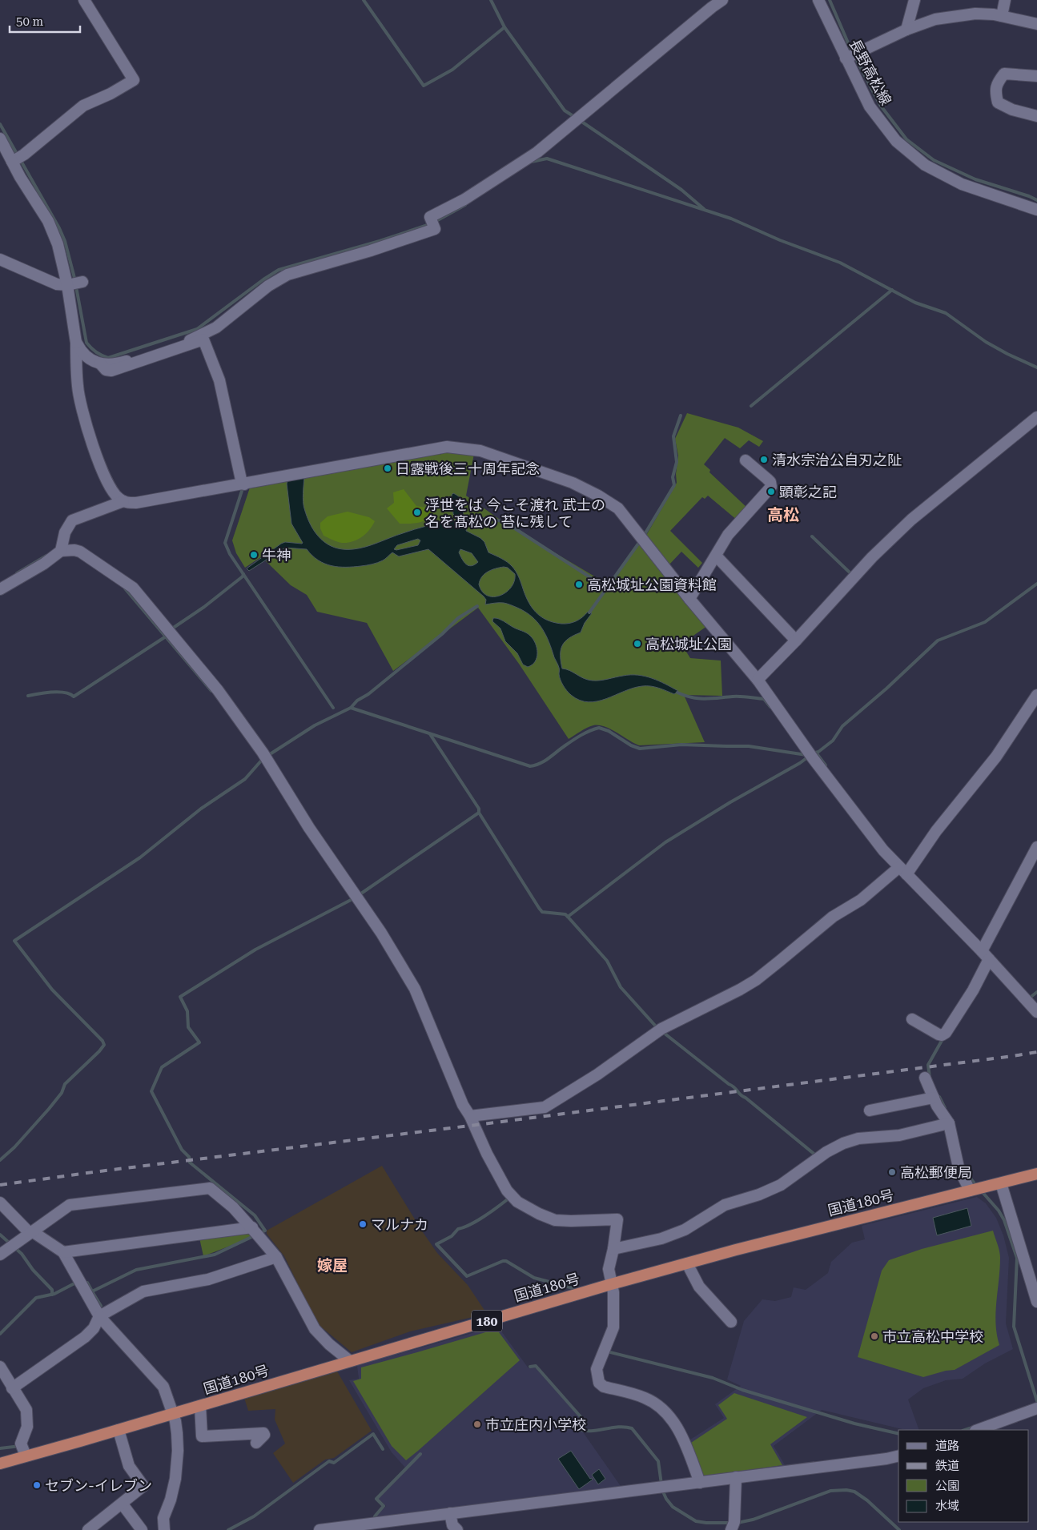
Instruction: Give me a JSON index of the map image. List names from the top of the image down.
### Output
{
  "streets": {
    "highway": ["国道180号", "180"],
    "street": ["長野高松線"]
  },
  "districts": ["高松", "嫁屋"],
  "places": [
    "清水宗治公自刃之阯",
    "日露戦後三十周年記念",
    "顕彰之記",
    "浮世をば 今こそ渡れ 武士の 名を髙松の 苔に残して",
    "牛神",
    "高松城址公園資料館",
    "高松城址公園",
    "高松郵便局",
    "マルナカ",
    "市立高松中学校",
    "市立庄内小学校",
    "セブン-イレブン"
  ],
  "legend": [
    "道路",
    "鉄道",
    "公園",
    "水域"
  ],
  "scale_bar": "50 m"
}
